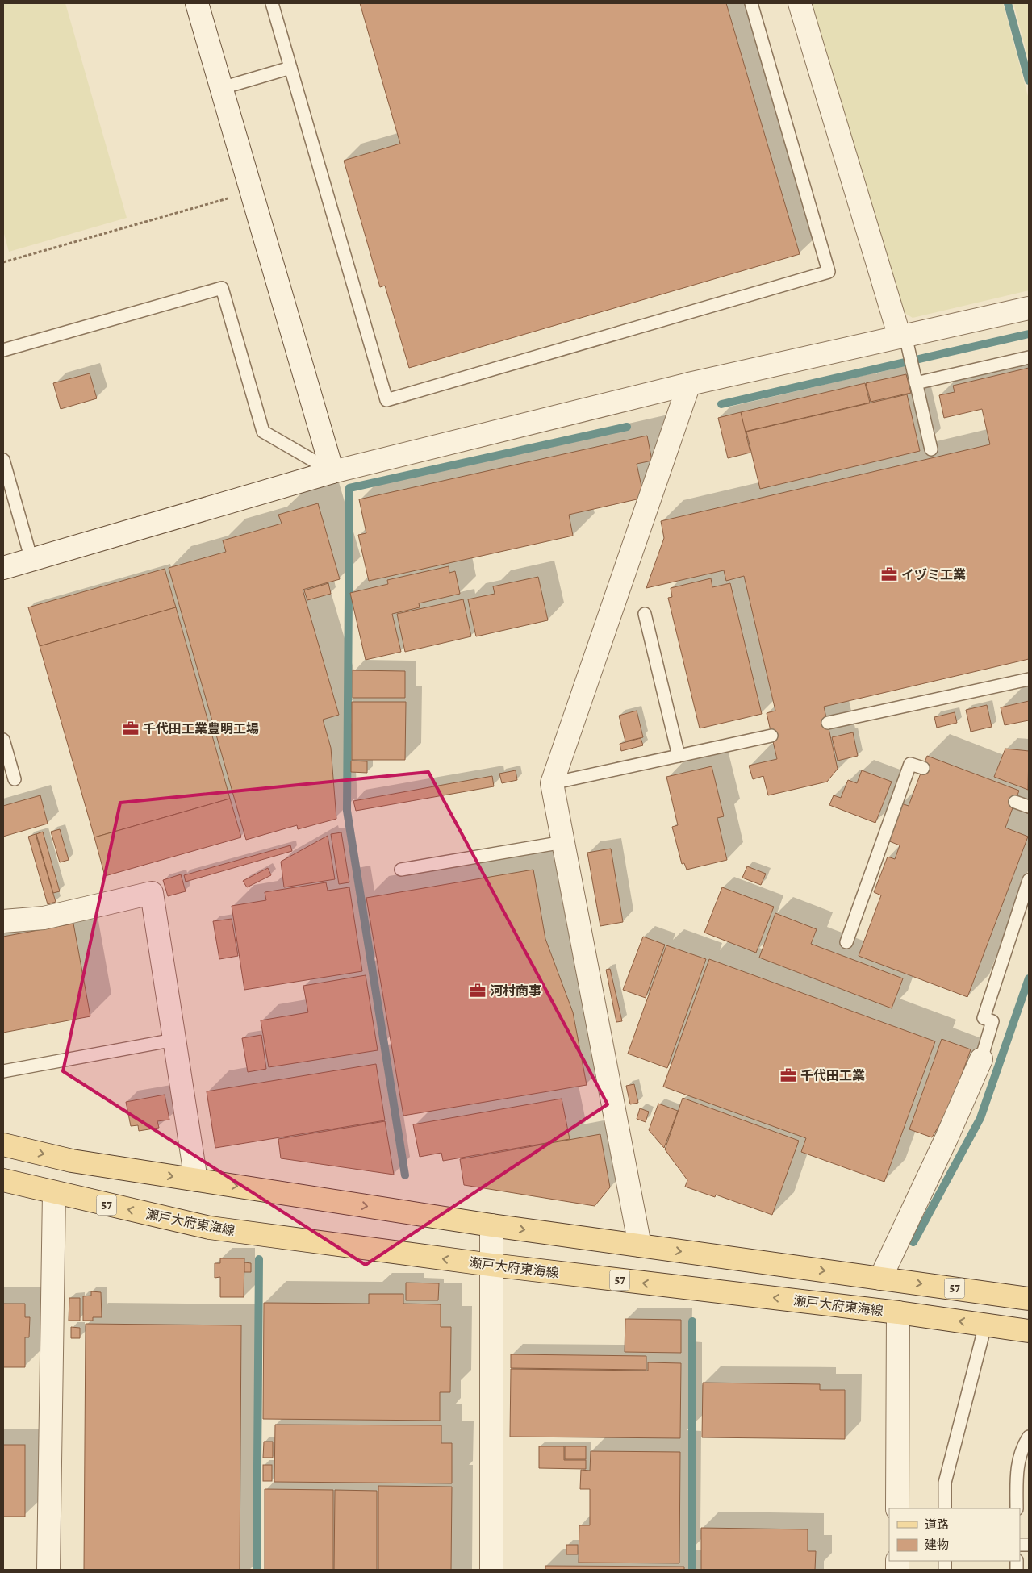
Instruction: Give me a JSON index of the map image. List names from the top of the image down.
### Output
{
  "streets": {
    "main road": ["57", "瀬戸大府東海線"]
  },
  "places": {
    "office": [
      "イヅミ工業",
      "千代田工業豊明工場",
      "河村商事",
      "千代田工業"
    ]
  },
  "legend": ["道路", "建物"]
}
